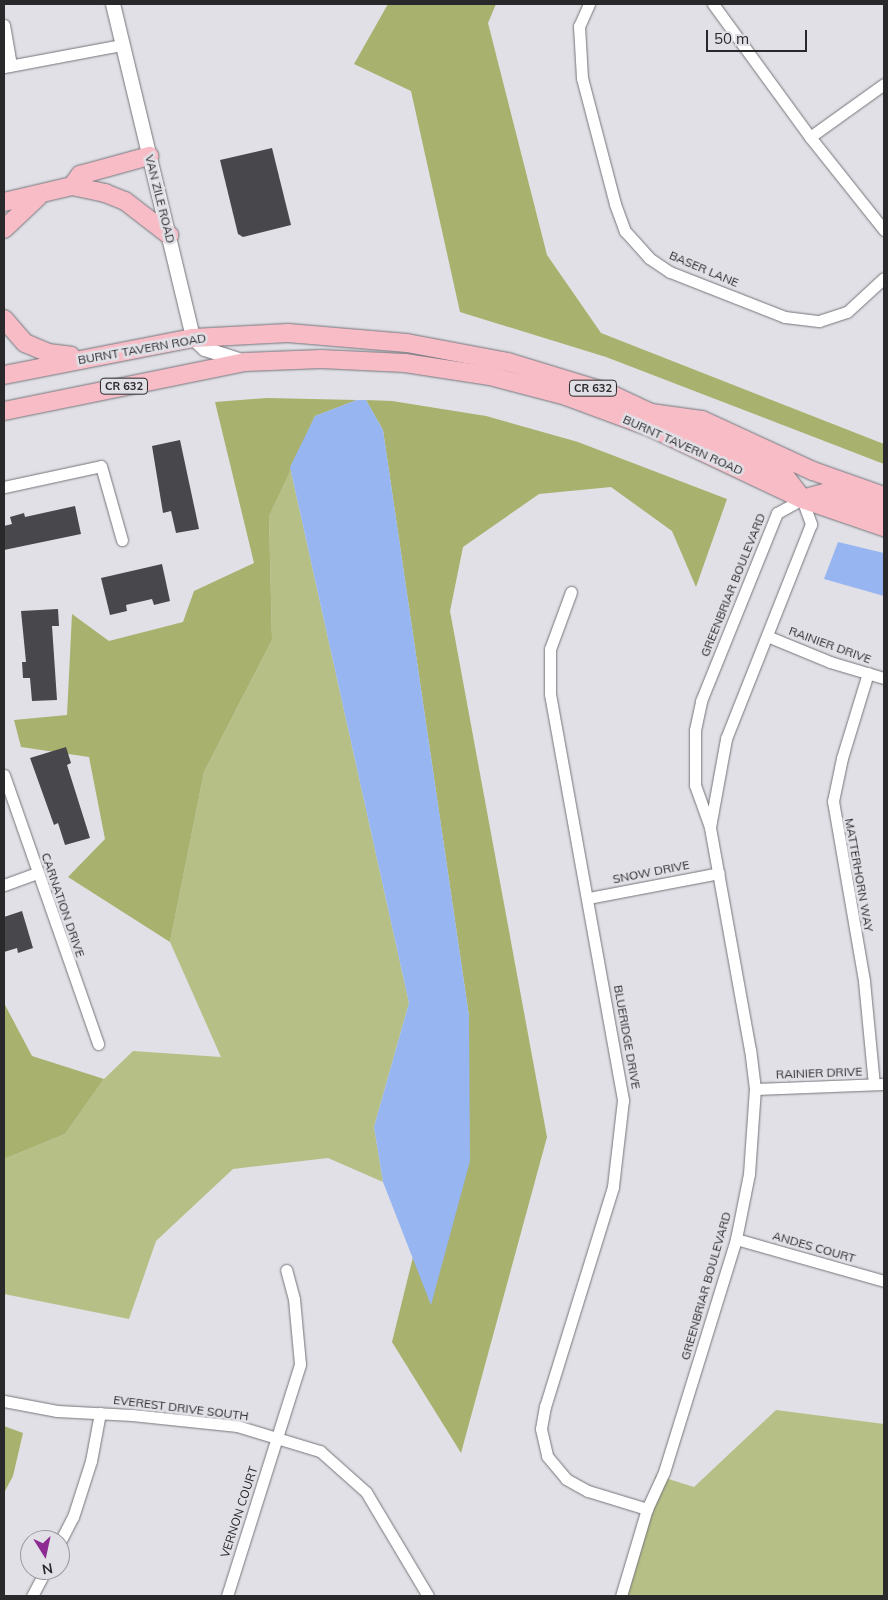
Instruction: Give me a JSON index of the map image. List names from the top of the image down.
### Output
{
  "streets": {
    "main road": ["BURNT TAVERN ROAD", "CR 632"],
    "street": [
      "VAN ZILE ROAD",
      "BASER LANE",
      "GREENBRIAR BOULEVARD",
      "RAINIER DRIVE",
      "SNOW DRIVE",
      "MATTERHORN WAY",
      "CARNATION DRIVE",
      "BLUERIDGE DRIVE",
      "ANDES COURT",
      "EVEREST DRIVE SOUTH",
      "VERNON COURT"
    ]
  },
  "crossings": [
    ["VAN ZILE ROAD", "BURNT TAVERN ROAD"],
    ["BURNT TAVERN ROAD", "GREENBRIAR BOULEVARD"],
    ["GREENBRIAR BOULEVARD", "RAINIER DRIVE"],
    ["GREENBRIAR BOULEVARD", "SNOW DRIVE"],
    ["GREENBRIAR BOULEVARD", "BLUERIDGE DRIVE"],
    ["GREENBRIAR BOULEVARD", "ANDES COURT"],
    ["RAINIER DRIVE", "MATTERHORN WAY"],
    ["SNOW DRIVE", "BLUERIDGE DRIVE"],
    ["EVEREST DRIVE SOUTH", "VERNON COURT"]
  ],
  "scale_bar": "50 m",
  "north": "bottom"
}
